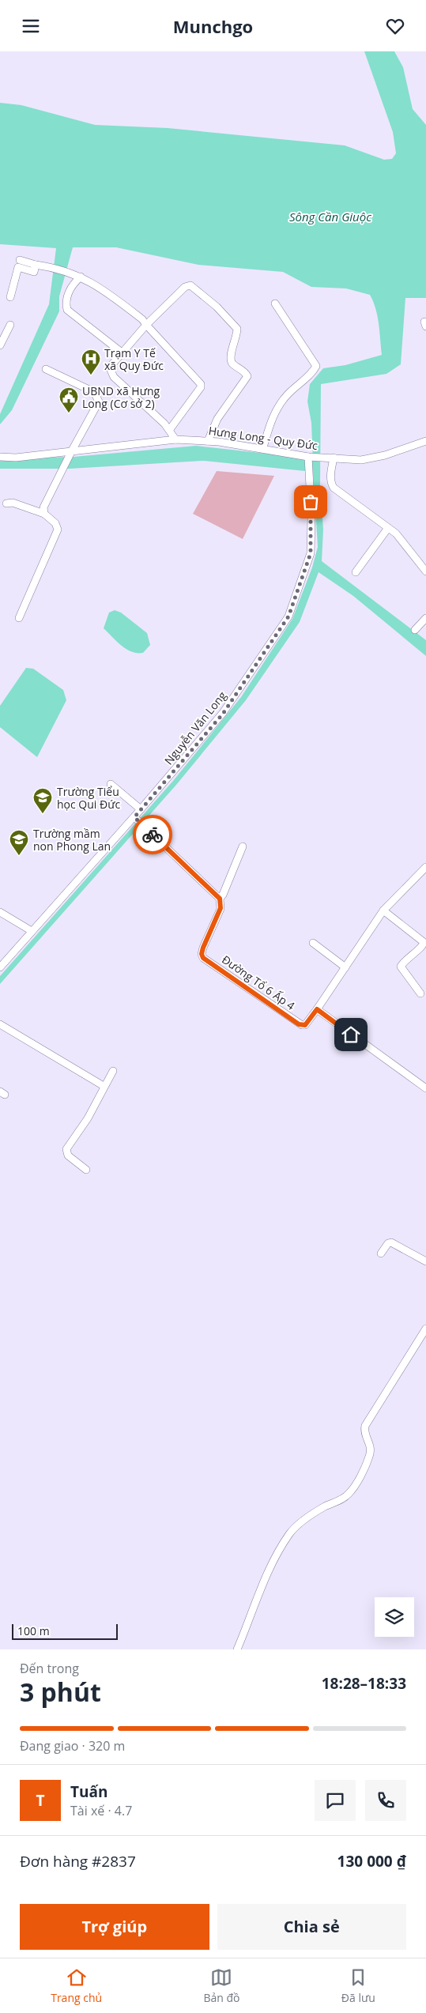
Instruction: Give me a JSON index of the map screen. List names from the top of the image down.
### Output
{
  "streets": {
    "street": ["Hưng Long - Quy Đức", "Nguyễn Văn Long", "Đường Tổ 6 Ấp 4"]
  },
  "crossings": [
    ["Hưng Long - Quy Đức", "Nguyễn Văn Long"]
  ],
  "water": ["Sông Cần Giuộc"],
  "places": {
    "hospital": ["Trạm Y Tế xã Quy Đức"],
    "public building": ["UBND xã Hưng Long (Cơ sở 2)"],
    "school or university": ["Trường Tiểu học Qui Đức", "Trường mầm non Phong Lan"]
  },
  "scale_bar": "100 m",
  "page": {
    "header": "Munchgo",
    "scale": "100 m",
    "heading": ["3 phút", "Đến trong", "18:28–18:33"],
    "panel": [
      "Tuấn",
      "Tài xế · 4.7",
      "Đơn hàng #2837",
      "130 000 ₫"
    ],
    "bar": "Đang giao · 320 m",
    "round": "T",
    "buttons": ["Trợ giúp", "Chia sẻ"],
    "tabs": ["Trang chủ", "Bản đồ", "Đã lưu"]
  }
}
